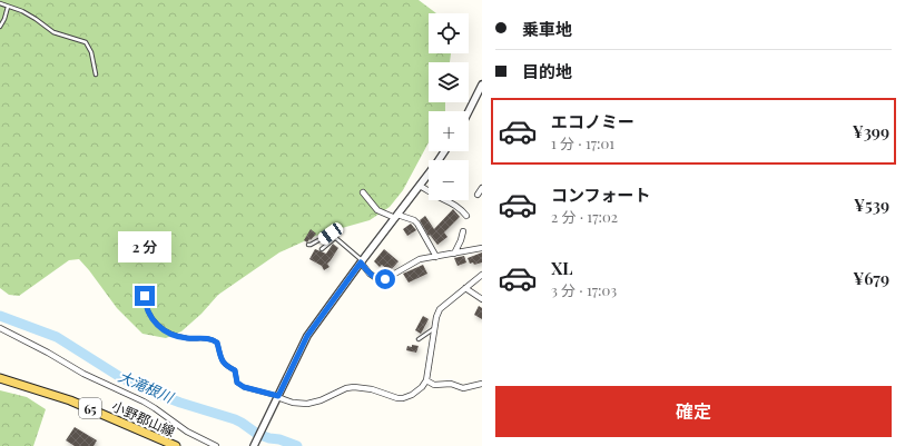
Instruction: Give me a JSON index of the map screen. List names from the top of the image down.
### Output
{
  "streets": {
    "main road": ["65", "小野郡山線"]
  },
  "water": ["大滝根川"],
  "page": {
    "banner": ["乗車地", "目的地"],
    "map_buttons": ["+", "−"],
    "list": [
      {
        "name": "エコノミー",
        "note": "1 分 · 17:01",
        "value": "¥399"
      },
      {
        "name": "コンフォート",
        "note": "2 分 · 17:02",
        "value": "¥539"
      },
      {
        "name": "XL",
        "note": "3 分 · 17:03",
        "value": "¥679"
      }
    ],
    "bubble": "2 分",
    "buttons": "確定"
  }
}
